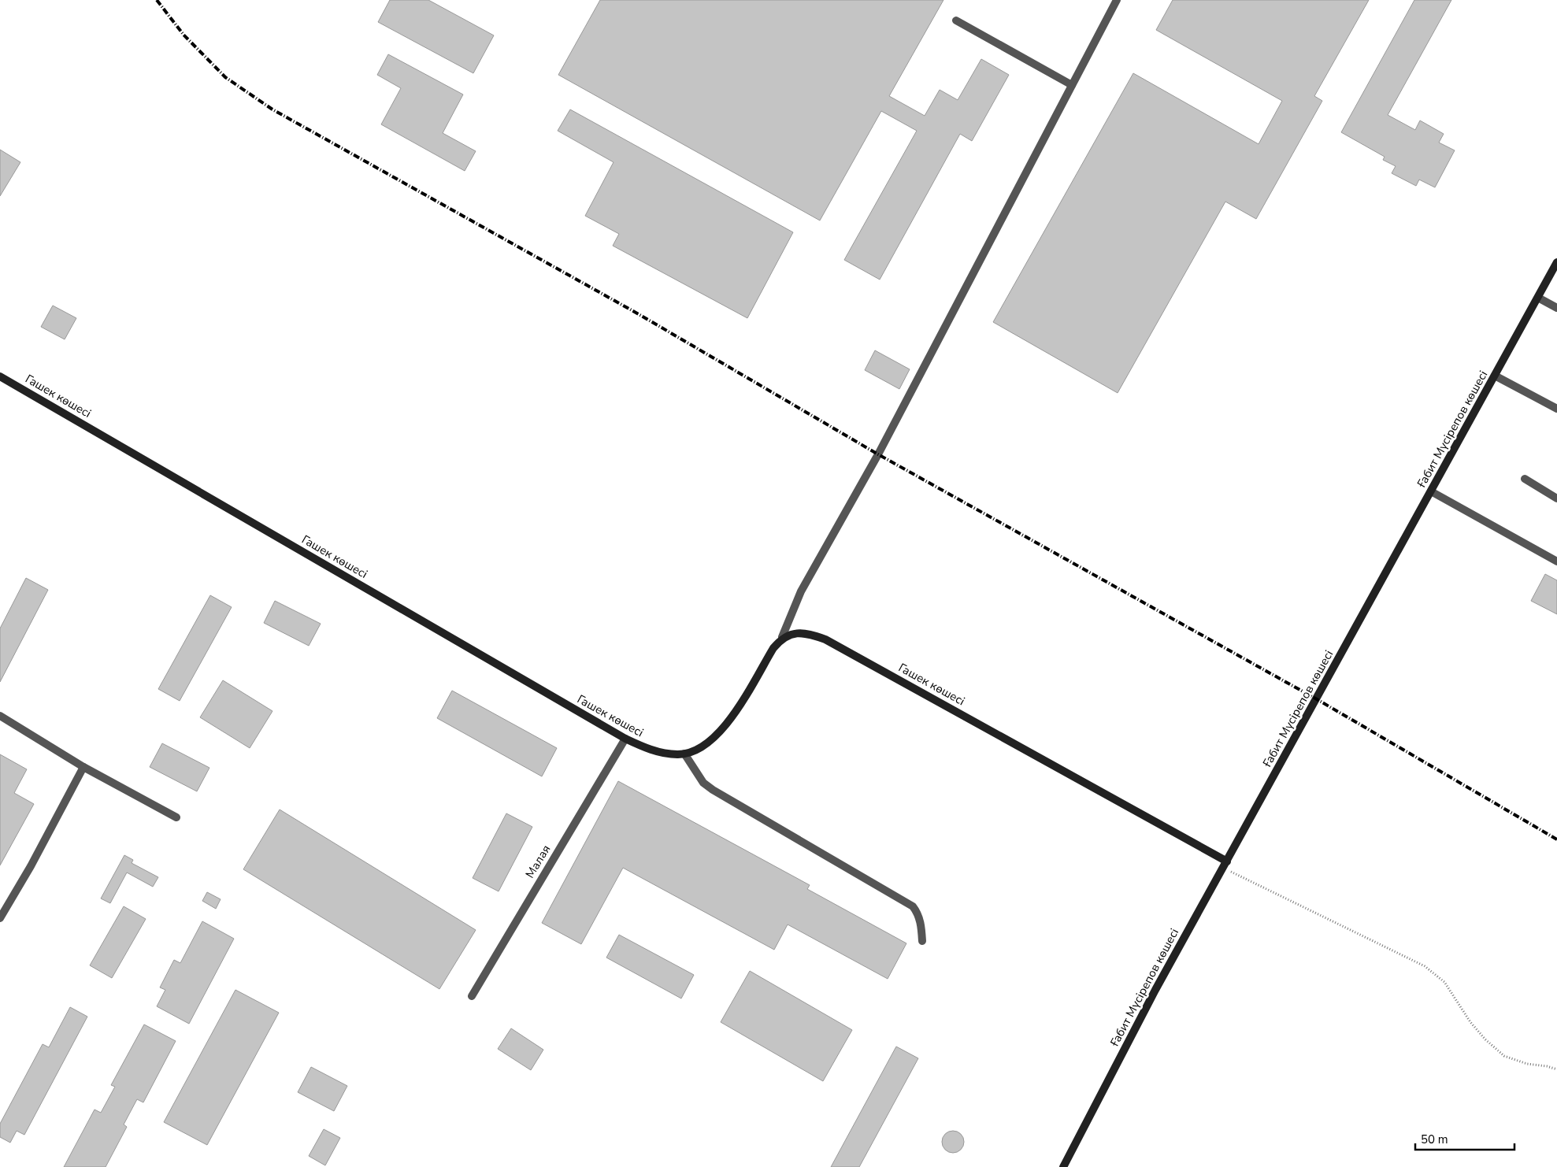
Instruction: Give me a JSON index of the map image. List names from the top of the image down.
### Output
{
  "streets": {
    "street": ["Гашек көшесі", "Ғабит Мүсірепов көшесі"],
    "lane": ["Малая"]
  },
  "crossings": [
    ["Гашек көшесі", "Ғабит Мүсірепов көшесі"],
    ["Гашек көшесі", "Малая"]
  ],
  "scale_bar": "50 m"
}
